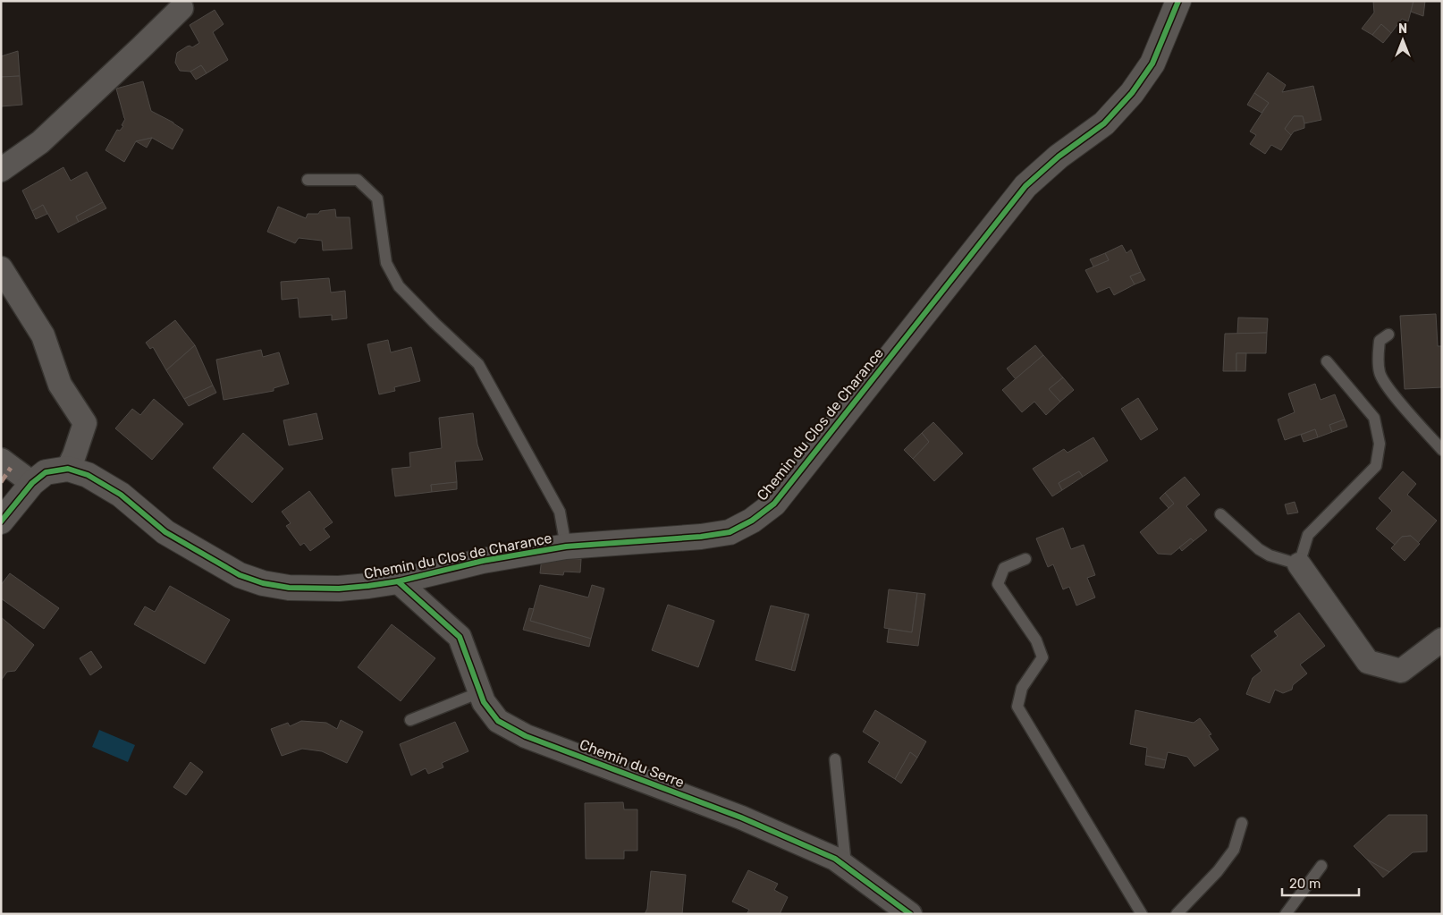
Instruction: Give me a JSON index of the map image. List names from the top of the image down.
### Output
{
  "streets": {
    "street": ["Chemin du Clos de Charance", "Chemin du Serre"]
  },
  "crossings": [
    ["Chemin du Clos de Charance", "Chemin du Serre"]
  ],
  "scale_bar": "20 m",
  "north": "top"
}
